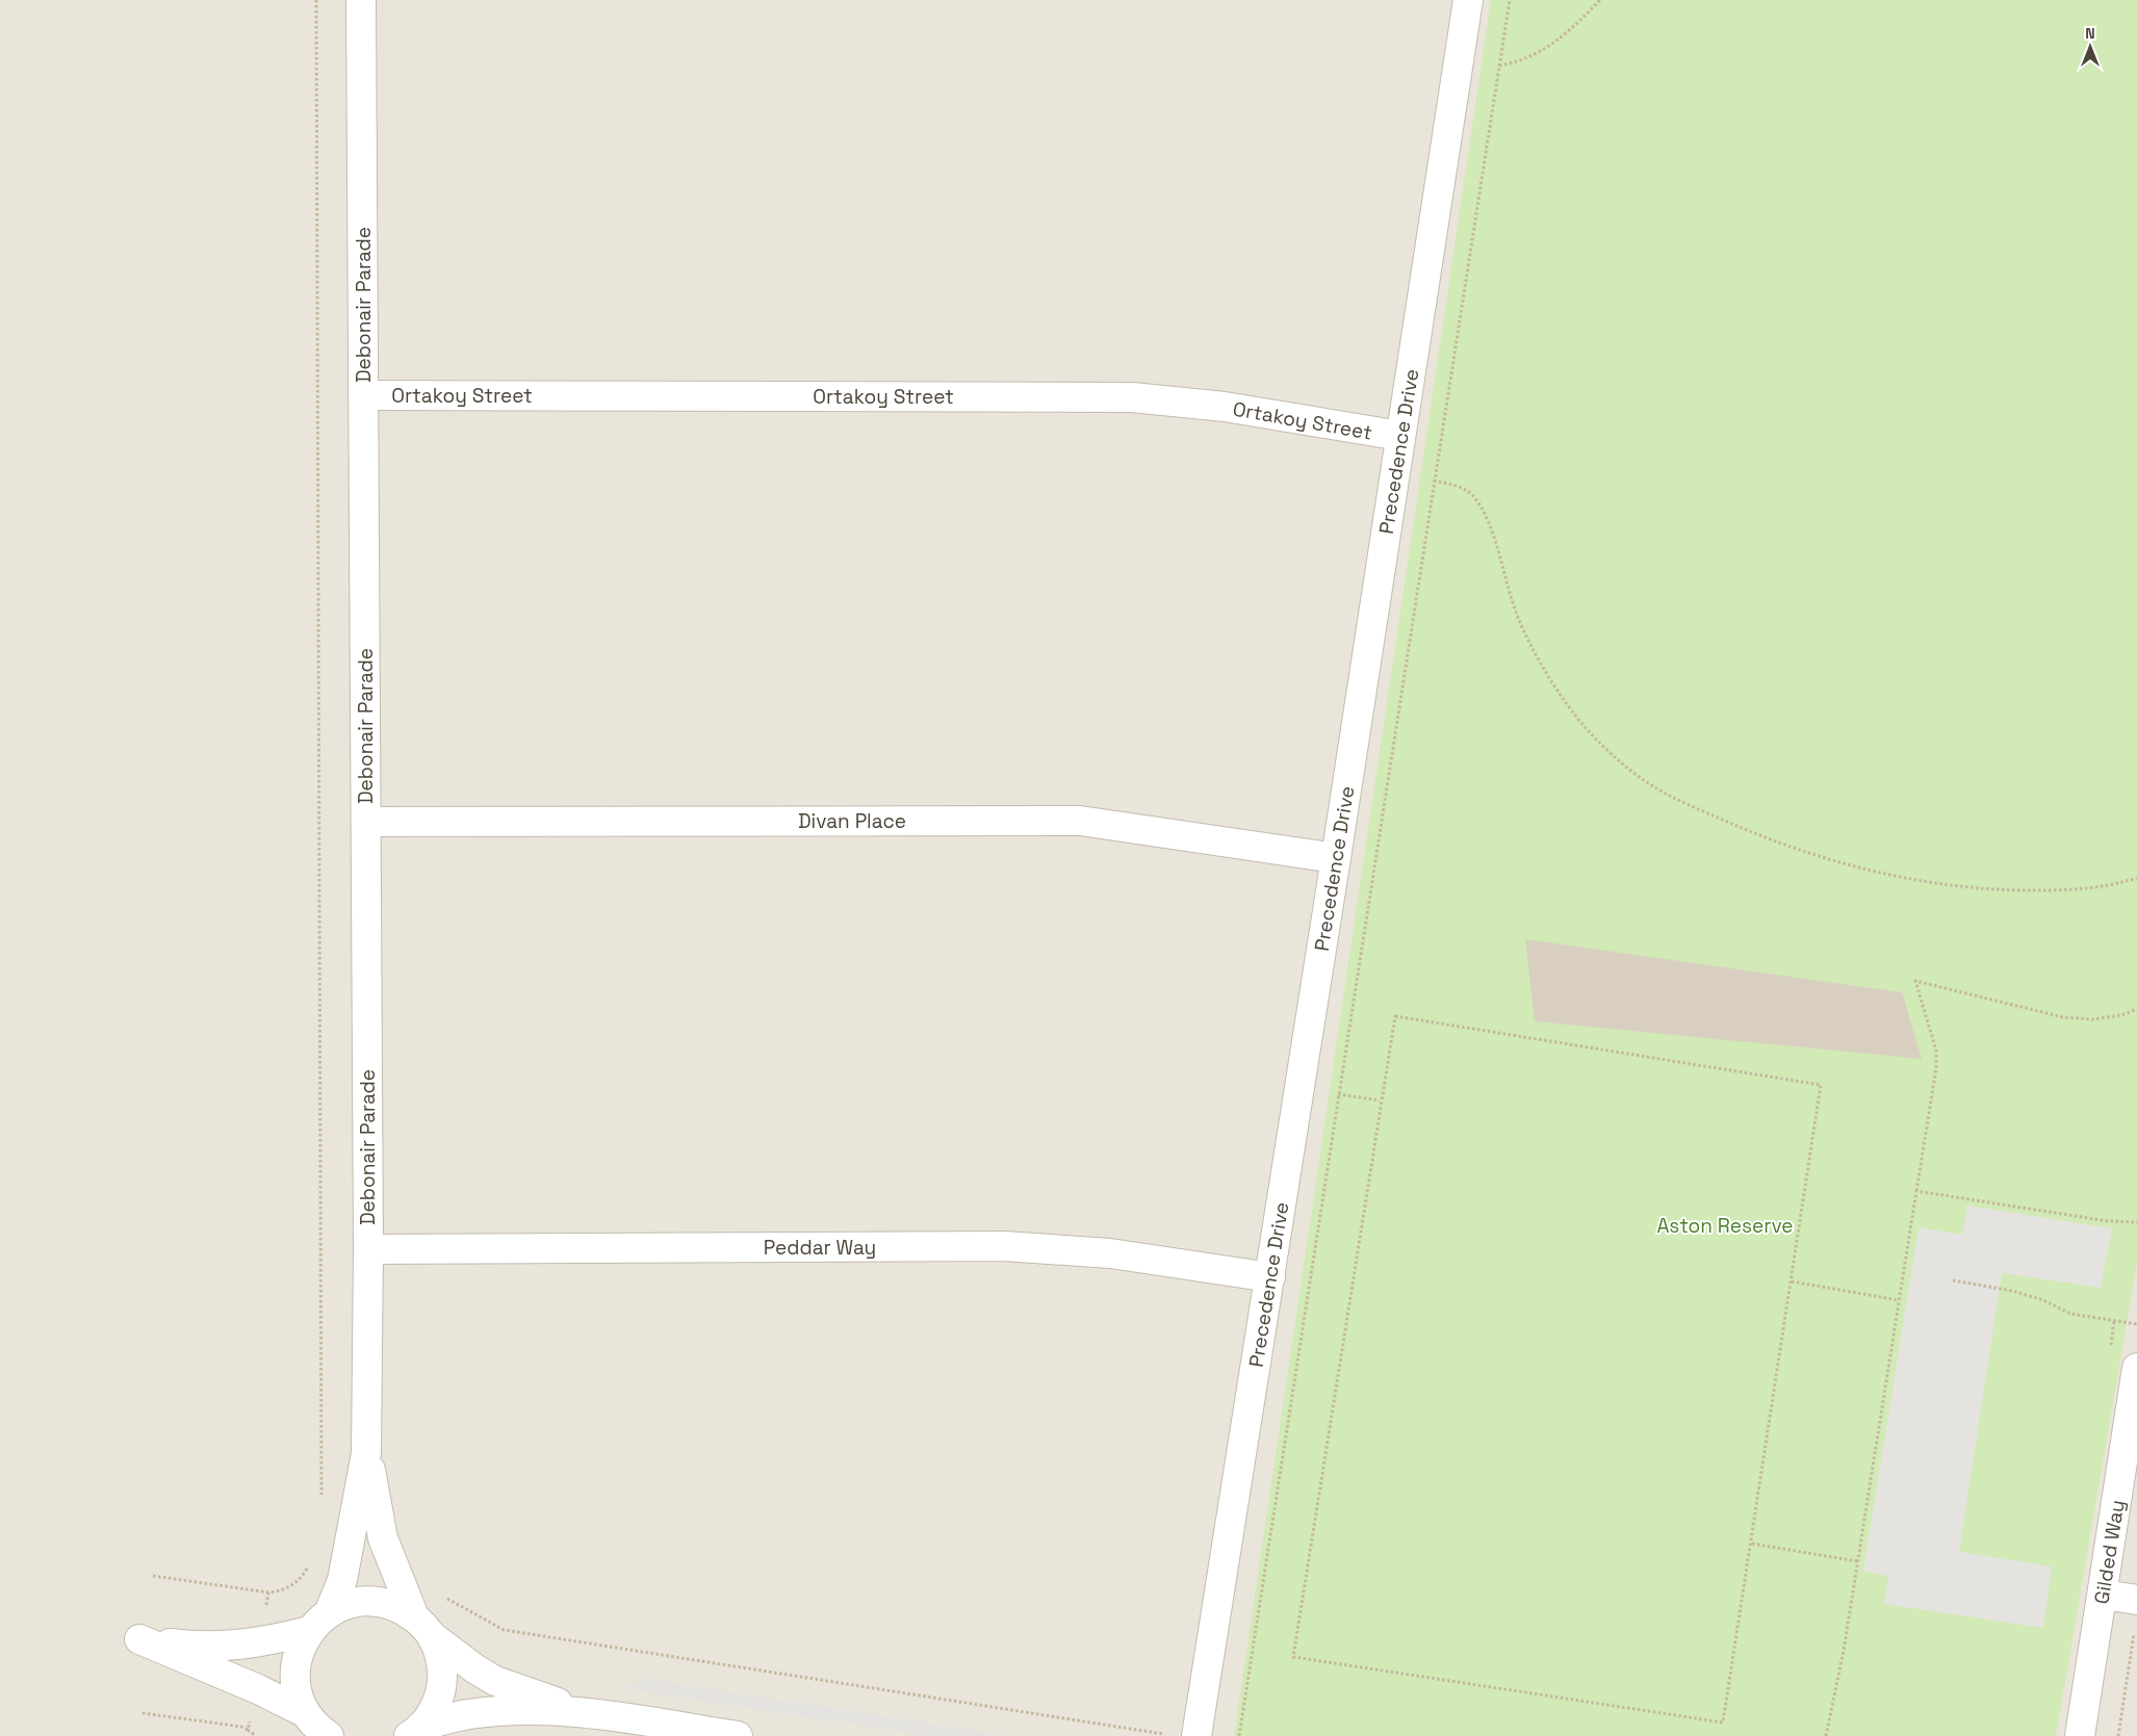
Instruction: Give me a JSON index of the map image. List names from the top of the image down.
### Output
{
  "streets": {
    "street": [
      "Debonair Parade",
      "Ortakoy Street",
      "Precedence Drive",
      "Divan Place",
      "Peddar Way",
      "Gilded Way"
    ]
  },
  "crossings": [
    ["Debonair Parade", "Ortakoy Street"],
    ["Debonair Parade", "Divan Place"],
    ["Debonair Parade", "Peddar Way"],
    ["Ortakoy Street", "Precedence Drive"],
    ["Precedence Drive", "Divan Place"],
    ["Precedence Drive", "Peddar Way"]
  ],
  "parks": ["Aston Reserve"],
  "north": "top"
}
